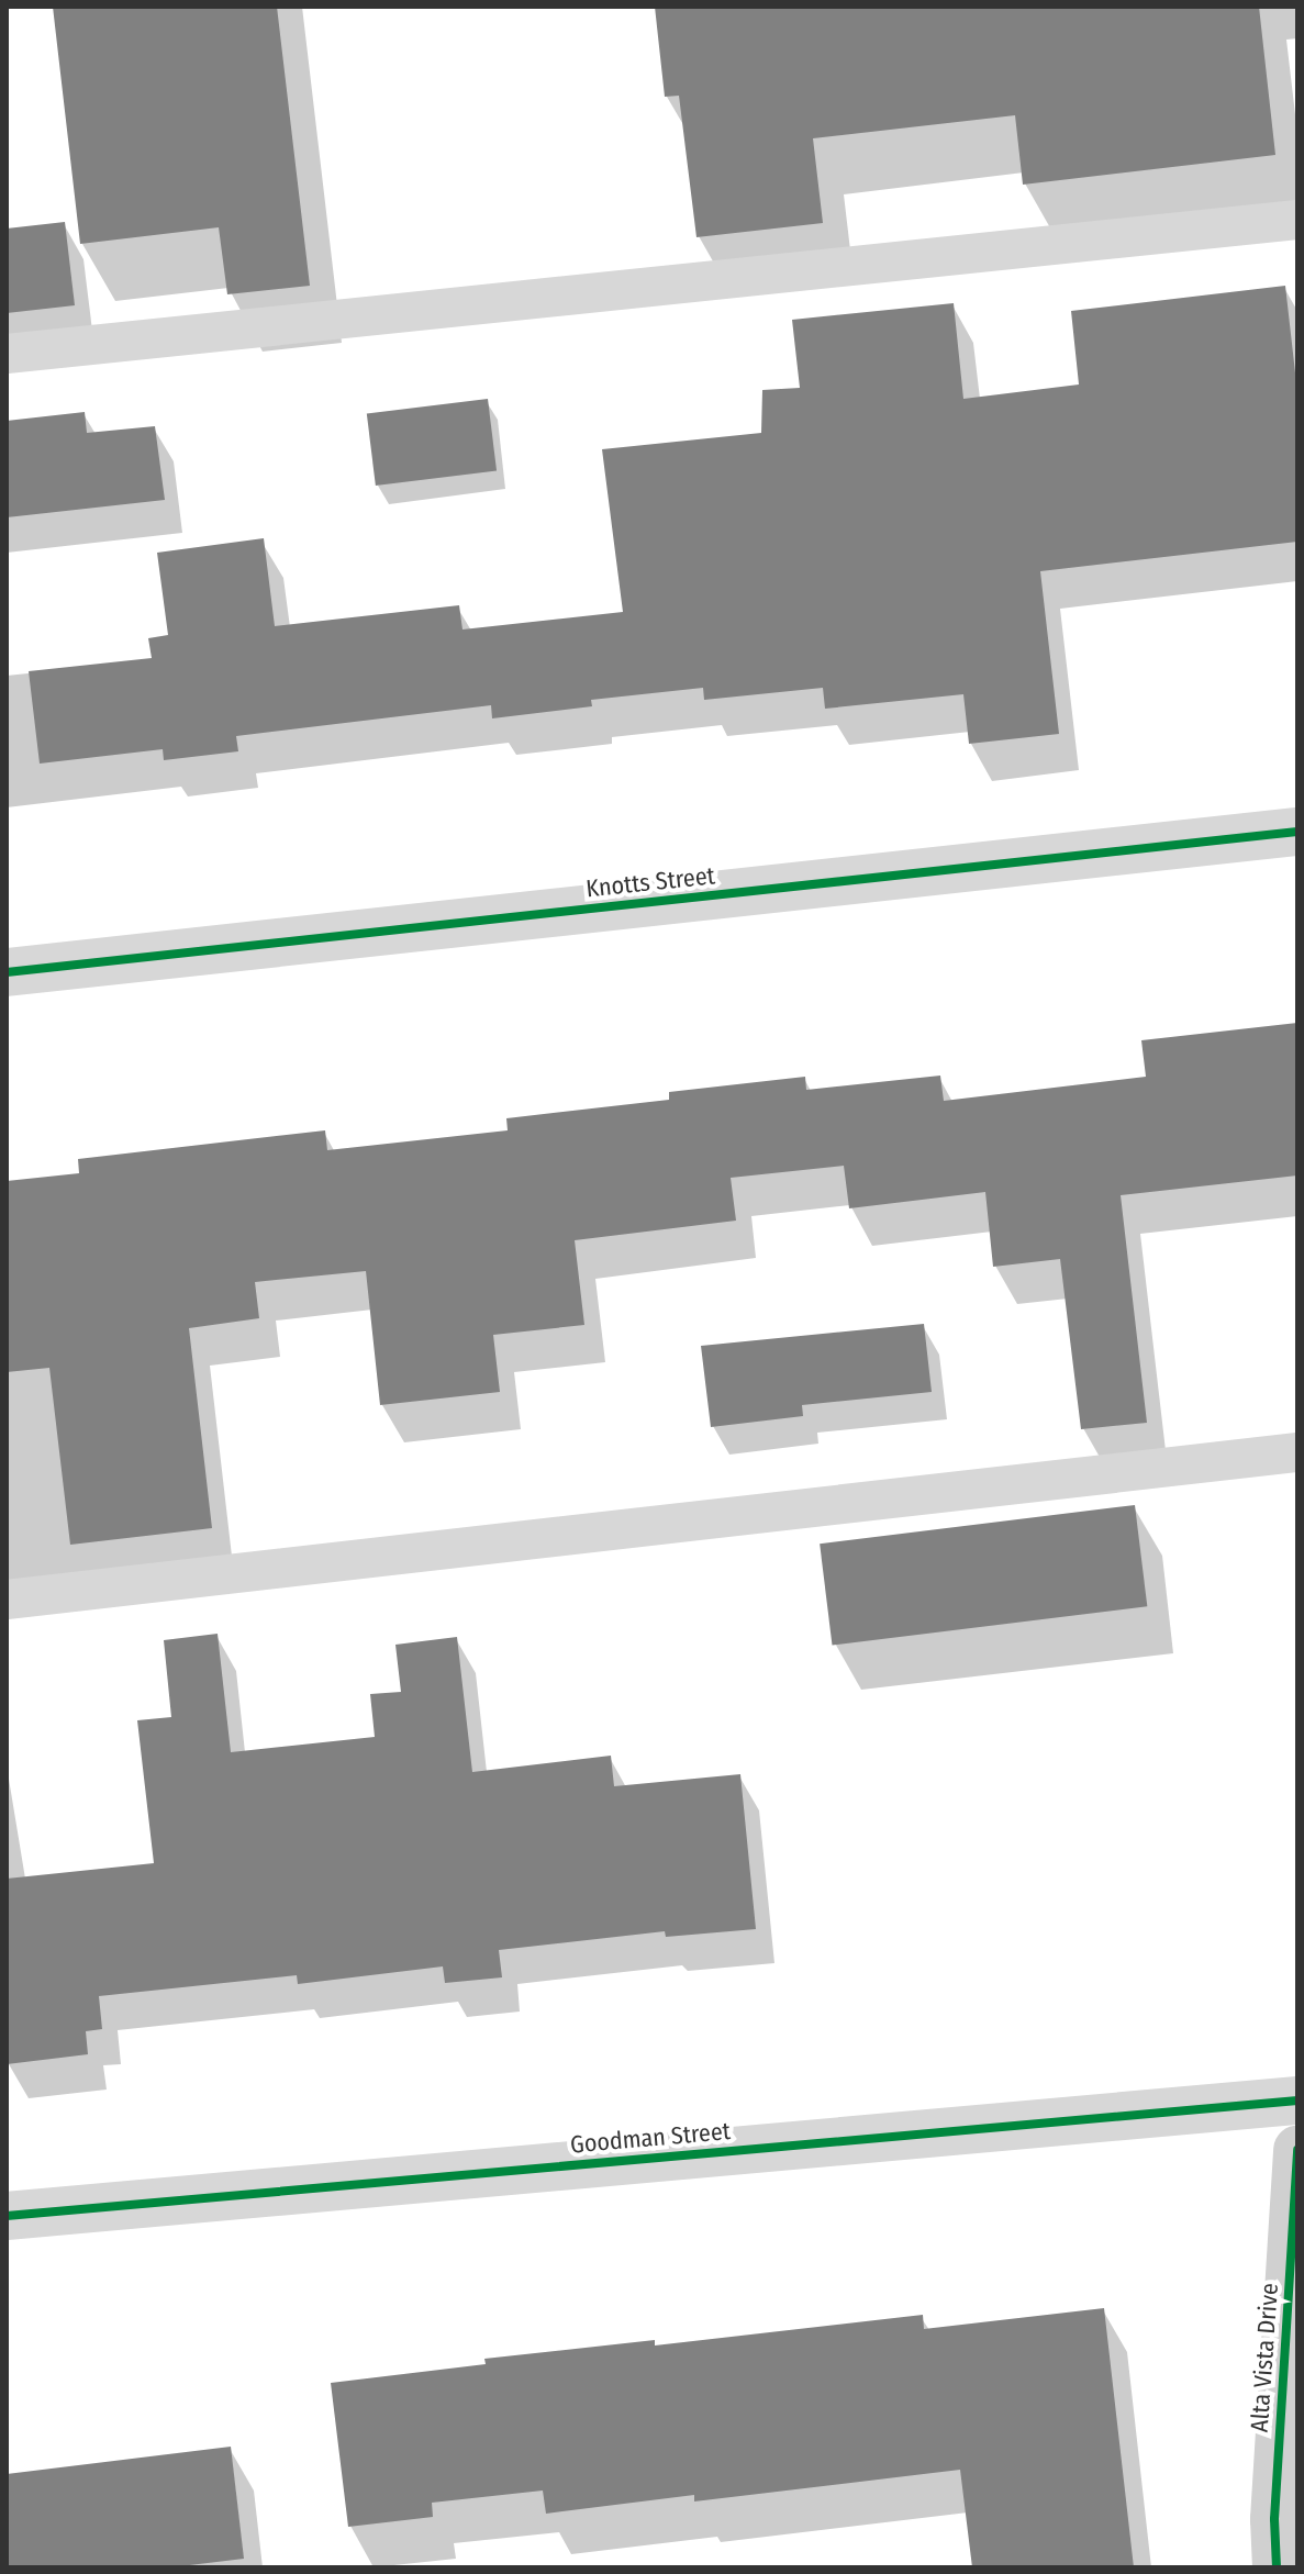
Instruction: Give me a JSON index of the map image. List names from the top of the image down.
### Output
{
  "streets": {
    "street": ["Knotts Street", "Goodman Street", "Alta Vista Drive"]
  }
}
